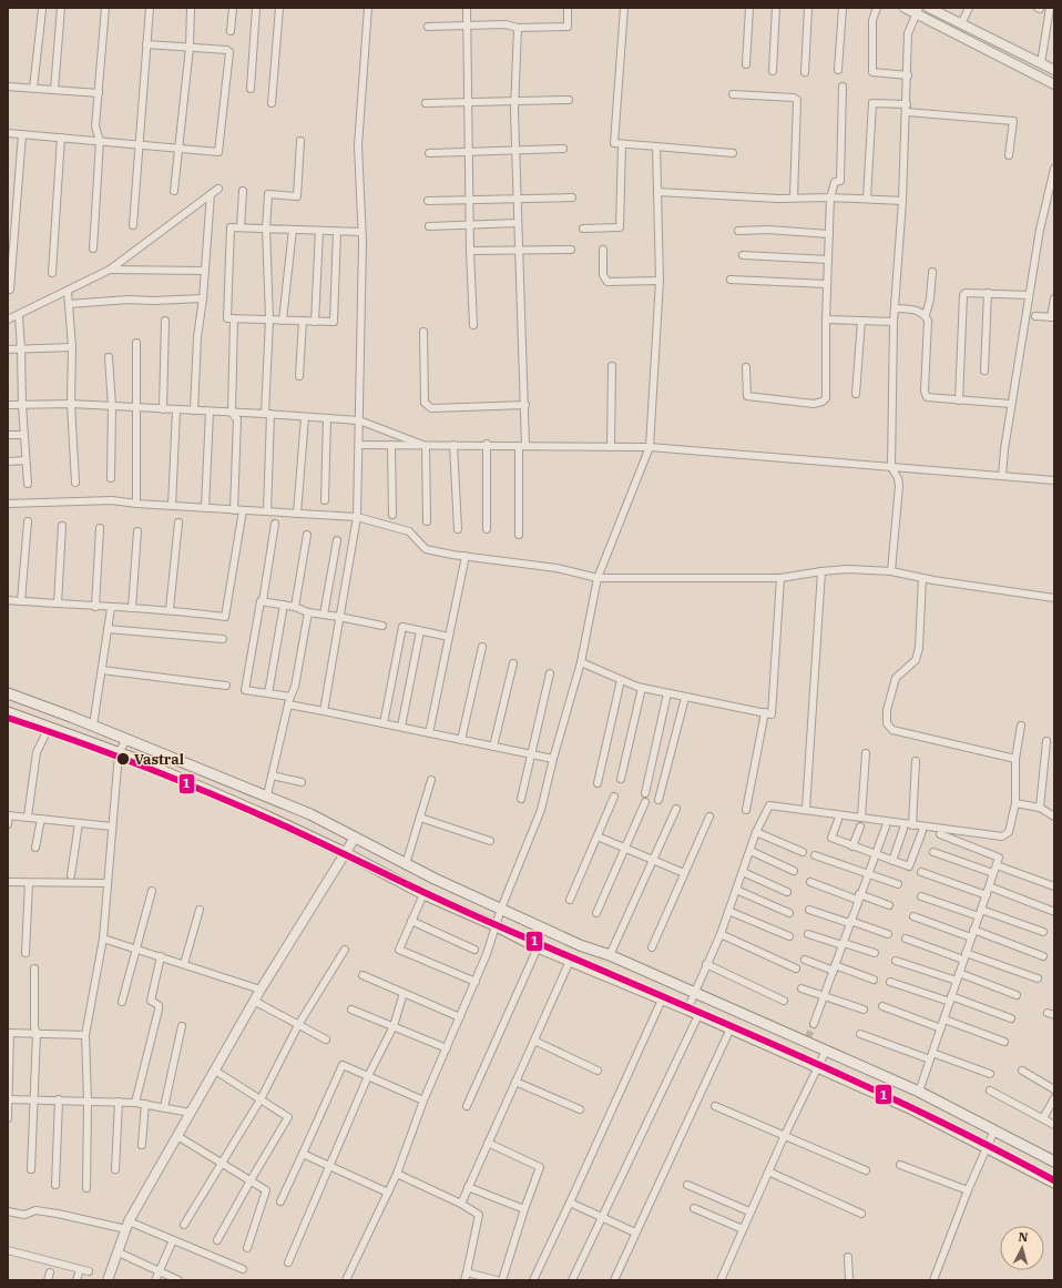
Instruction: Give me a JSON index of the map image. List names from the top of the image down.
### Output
{
  "places": ["Vastral"],
  "lines": ["transit line 1"],
  "north": "top"
}
